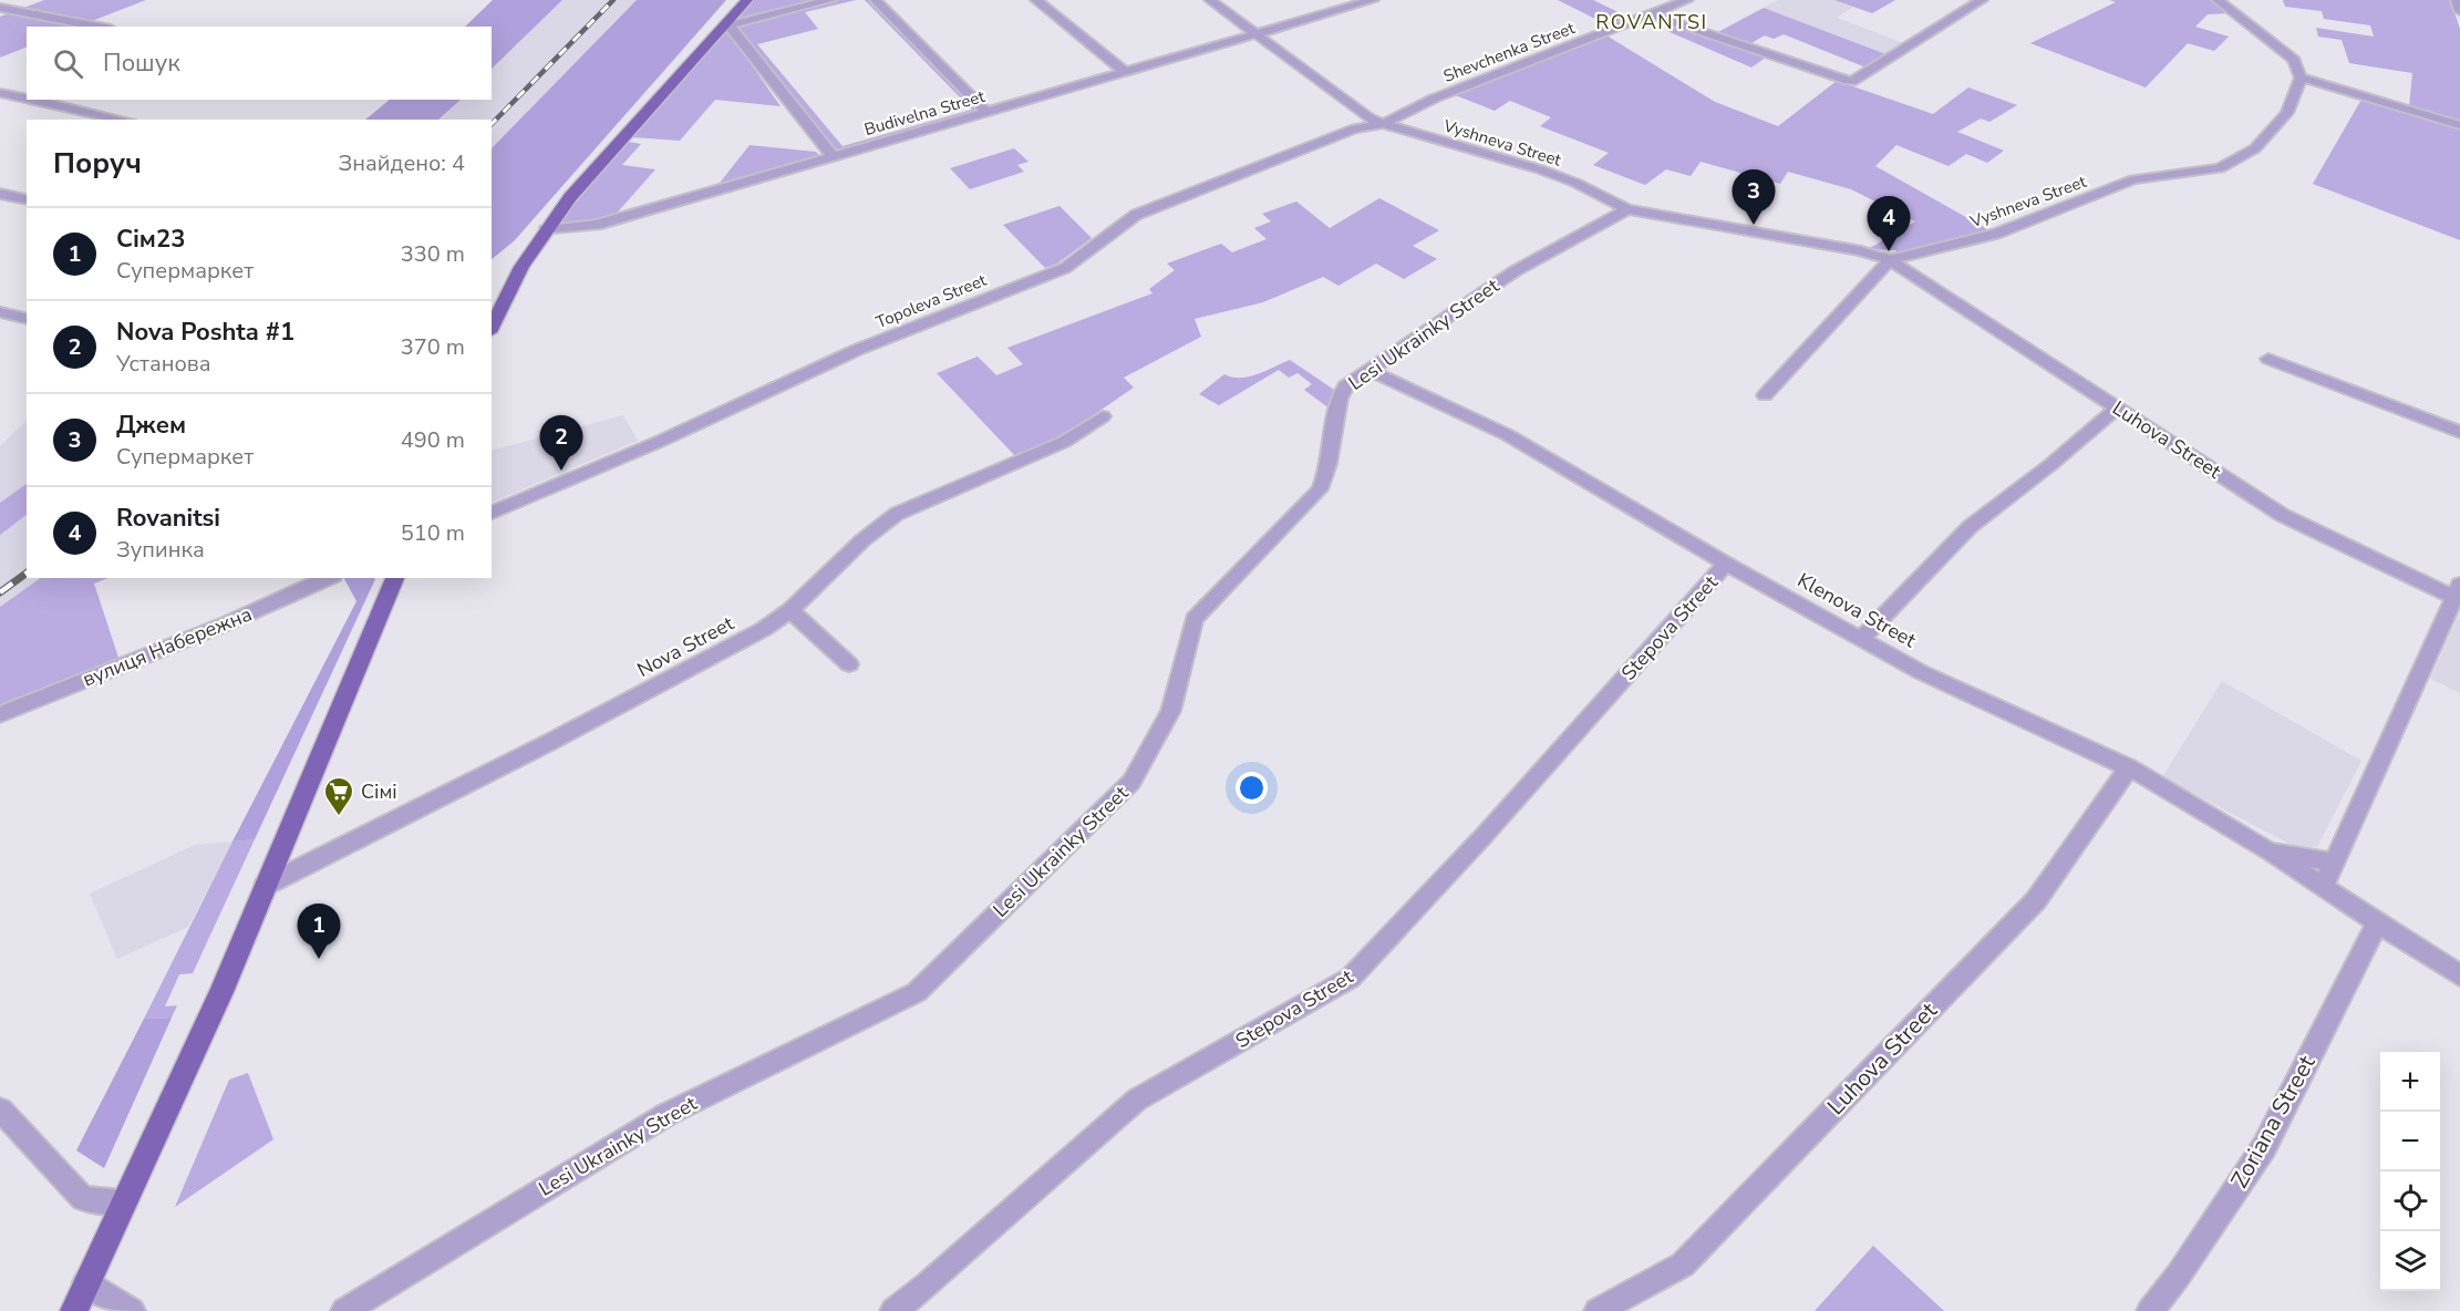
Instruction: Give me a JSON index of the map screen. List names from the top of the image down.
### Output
{
  "streets": {
    "street": [
      "Shevchenka Street",
      "Budivelna Street",
      "Vyshneva Street",
      "Topoleva Street",
      "Lesi Ukrainky Street",
      "Luhova Street",
      "Klenova Street",
      "Stepova Street",
      "вулиця Набережна",
      "Nova Street",
      "Zoriana Street"
    ]
  },
  "crossings": [
    ["Shevchenka Street", "Vyshneva Street"],
    ["Shevchenka Street", "Topoleva Street"],
    ["Budivelna Street", "Vyshneva Street"],
    ["Vyshneva Street", "Topoleva Street"],
    ["Vyshneva Street", "Lesi Ukrainky Street"],
    ["Vyshneva Street", "Luhova Street"],
    ["Lesi Ukrainky Street", "Klenova Street"],
    ["Luhova Street", "Klenova Street"],
    ["Klenova Street", "Stepova Street"]
  ],
  "districts": ["ROVANTSI"],
  "places": {
    "supermarket": ["Сімі"]
  },
  "page": {
    "search": "Пошук",
    "heading": ["Поруч", "Знайдено: 4"],
    "pins": [
      "3",
      "4",
      "2",
      "1"
    ],
    "list": [
      {
        "mark": "1",
        "name": "Сім23",
        "note": "Супермаркет",
        "value": "330 m"
      },
      {
        "mark": "2",
        "name": "Nova Poshta #1",
        "note": "Установа",
        "value": "370 m"
      },
      {
        "mark": "3",
        "name": "Джем",
        "note": "Супермаркет",
        "value": "490 m"
      },
      {
        "mark": "4",
        "name": "Rovanitsi",
        "note": "Зупинка",
        "value": "510 m"
      }
    ],
    "map_buttons": ["+", "−"]
  }
}
